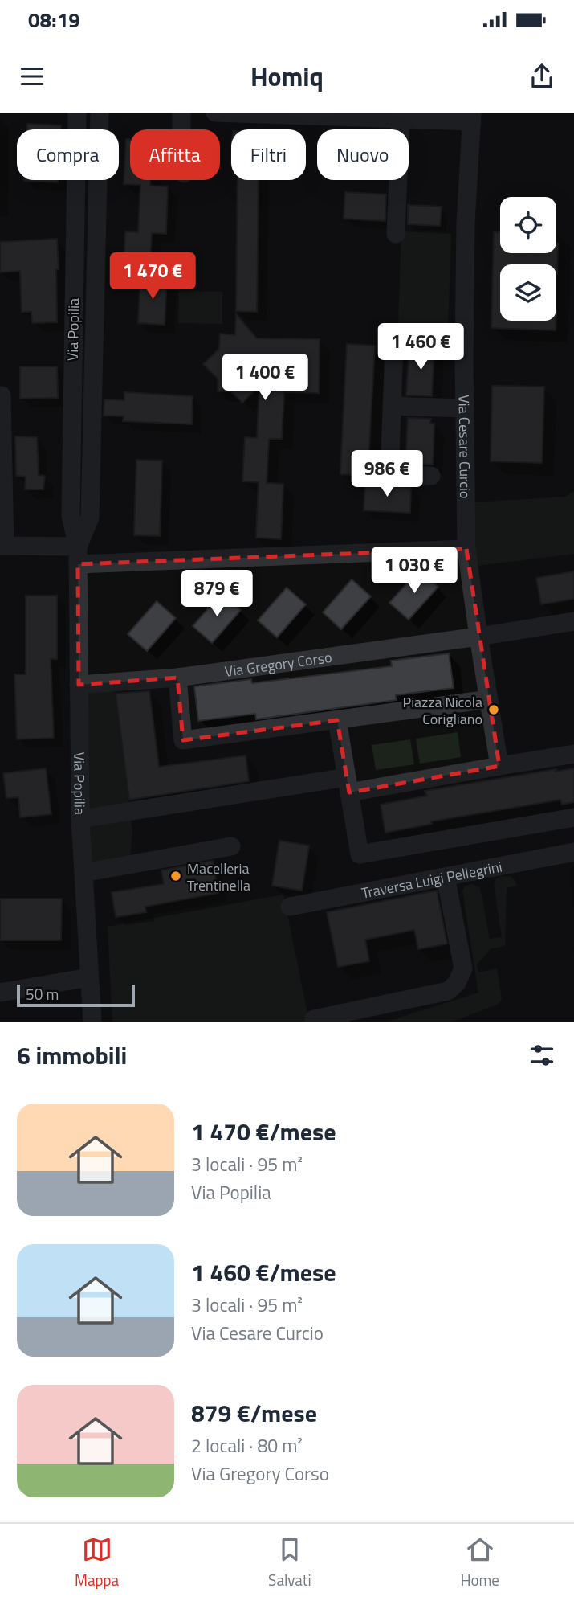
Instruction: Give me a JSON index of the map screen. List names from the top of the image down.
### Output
{
  "streets": {
    "street": [
      "Via Popilia",
      "Via Cesare Curcio",
      "Via Gregory Corso",
      "Traversa Luigi Pellegrini"
    ]
  },
  "crossings": [
    ["Via Popilia", "Via Gregory Corso"],
    ["Via Cesare Curcio", "Via Gregory Corso"]
  ],
  "places": ["Piazza Nicola Corigliano", "Macelleria Trentinella"],
  "scale_bar": "50 m",
  "page": {
    "status": "08:19",
    "header": "Homiq",
    "chip": [
      "Compra",
      "Affitta",
      "Filtri",
      "Nuovo"
    ],
    "price": [
      "1 470 €",
      "1 460 €",
      "1 400 €",
      "986 €",
      "1 030 €",
      "879 €"
    ],
    "scale": "50 m",
    "heading": "6 immobili",
    "list": [
      {
        "name": "1 470 €/mese",
        "note": "3 locali · 95 m² · Via Popilia"
      },
      {
        "name": "1 460 €/mese",
        "note": "3 locali · 95 m² · Via Cesare Curcio"
      },
      {
        "name": "879 €/mese",
        "note": "2 locali · 80 m² · Via Gregory Corso"
      }
    ],
    "tabs": ["Mappa", "Salvati", "Home"]
  }
}
